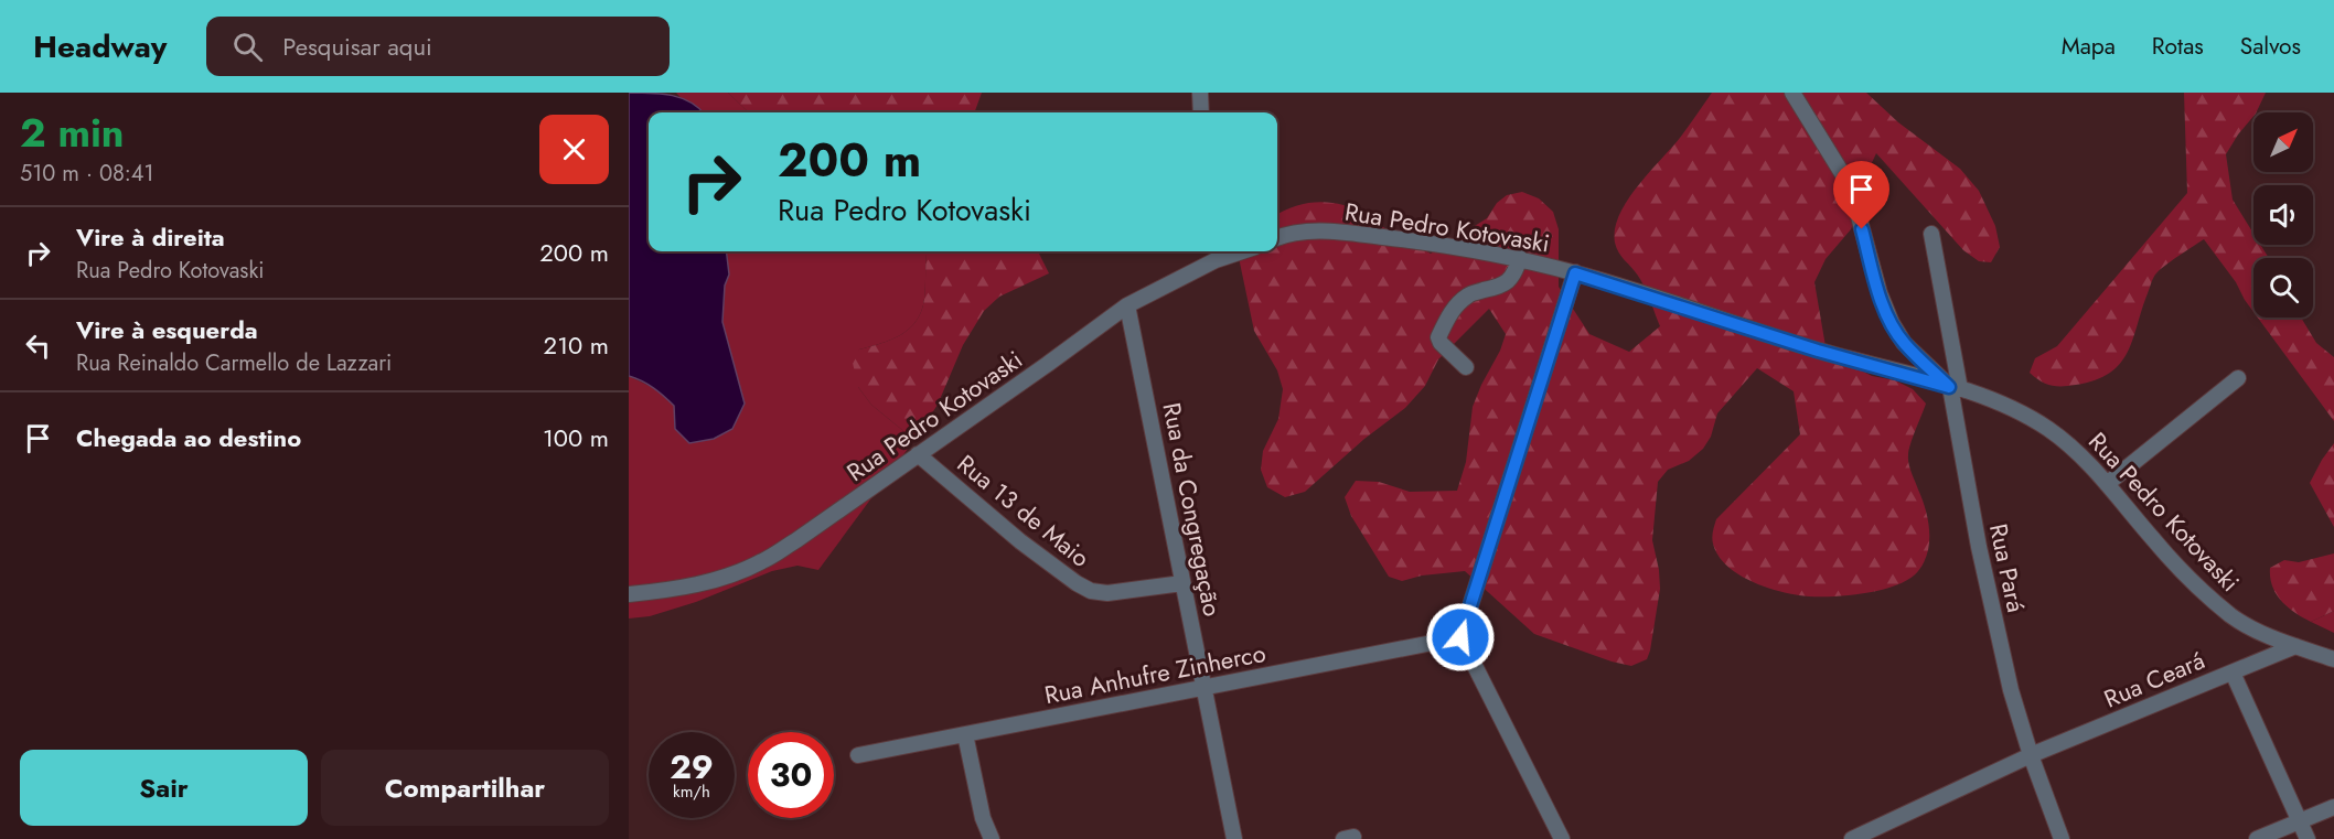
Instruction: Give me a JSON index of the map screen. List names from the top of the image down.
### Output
{
  "streets": {
    "street": [
      "Rua Pedro Kotovaski",
      "Rua da Congregação",
      "Rua 13 de Maio",
      "Rua Pará",
      "Rua Anhufre Zinherco",
      "Rua Ceará"
    ]
  },
  "crossings": [
    ["Rua Pedro Kotovaski", "Rua da Congregação"],
    ["Rua Pedro Kotovaski", "Rua 13 de Maio"],
    ["Rua Pedro Kotovaski", "Rua Pará"],
    ["Rua Pedro Kotovaski", "Rua Ceará"],
    ["Rua da Congregação", "Rua 13 de Maio"],
    ["Rua da Congregação", "Rua Anhufre Zinherco"],
    ["Rua Pará", "Rua Ceará"]
  ],
  "north": "top right",
  "page": {
    "header": "Headway",
    "search": "Pesquisar aqui",
    "nav": ["Mapa", "Rotas", "Salvos"],
    "heading": ["2 min", "510 m · 08:41"],
    "turn": ["200 m", "Rua Pedro Kotovaski"],
    "list": [
      {
        "name": "Vire à direita",
        "note": "Rua Pedro Kotovaski",
        "value": "200 m"
      },
      {
        "name": "Vire à esquerda",
        "note": "Rua Reinaldo Carmello de Lazzari",
        "value": "210 m"
      },
      {
        "name": "Chegada ao destino",
        "value": "100 m"
      }
    ],
    "speed": "29 km/h",
    "limit": "30",
    "buttons": ["Sair", "Compartilhar"]
  }
}
